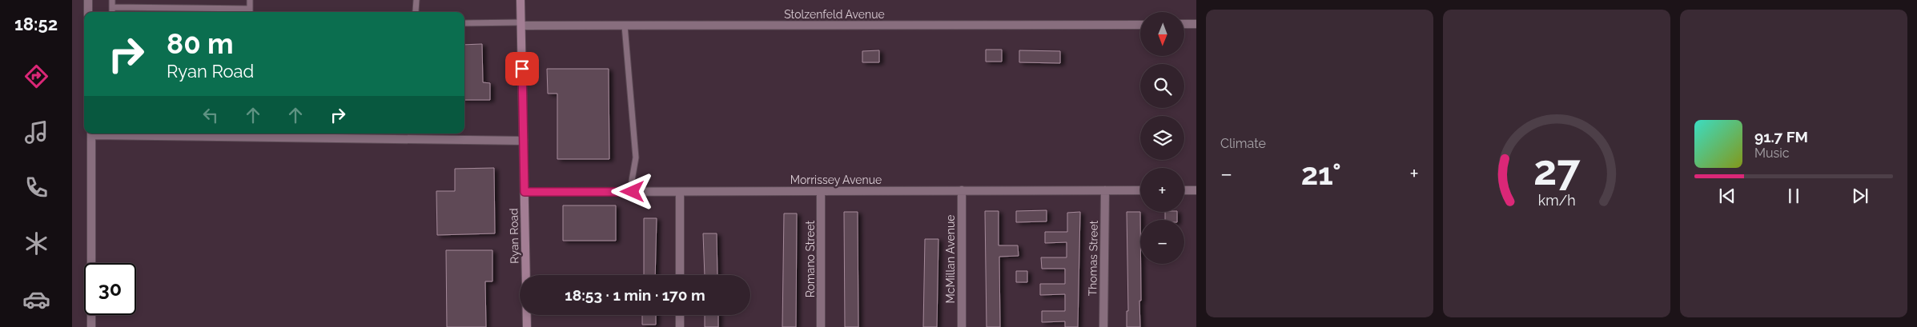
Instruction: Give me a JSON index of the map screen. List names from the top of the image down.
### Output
{
  "streets": {
    "main road": ["Ryan Road"],
    "street": [
      "Stolzenfeld Avenue",
      "Morrissey Avenue",
      "Thomas Street",
      "Romano Street",
      "McMillan Avenue"
    ]
  },
  "crossings": [
    ["Stolzenfeld Avenue", "Ryan Road"],
    ["Morrissey Avenue", "Ryan Road"],
    ["Morrissey Avenue", "Thomas Street"],
    ["Morrissey Avenue", "Romano Street"],
    ["Morrissey Avenue", "McMillan Avenue"]
  ],
  "north": "bottom",
  "page": {
    "tabs": "18:52",
    "tile": "Climate",
    "map_buttons": ["+", "−"],
    "turn": ["80 m", "Ryan Road"],
    "song": ["91.7 FM", "Music"],
    "heat": ["−", "21°", "+"],
    "limit": "30",
    "trip": "18:53 · 1 min · 170 m",
    "gauge": ["27", "km/h"]
  }
}
